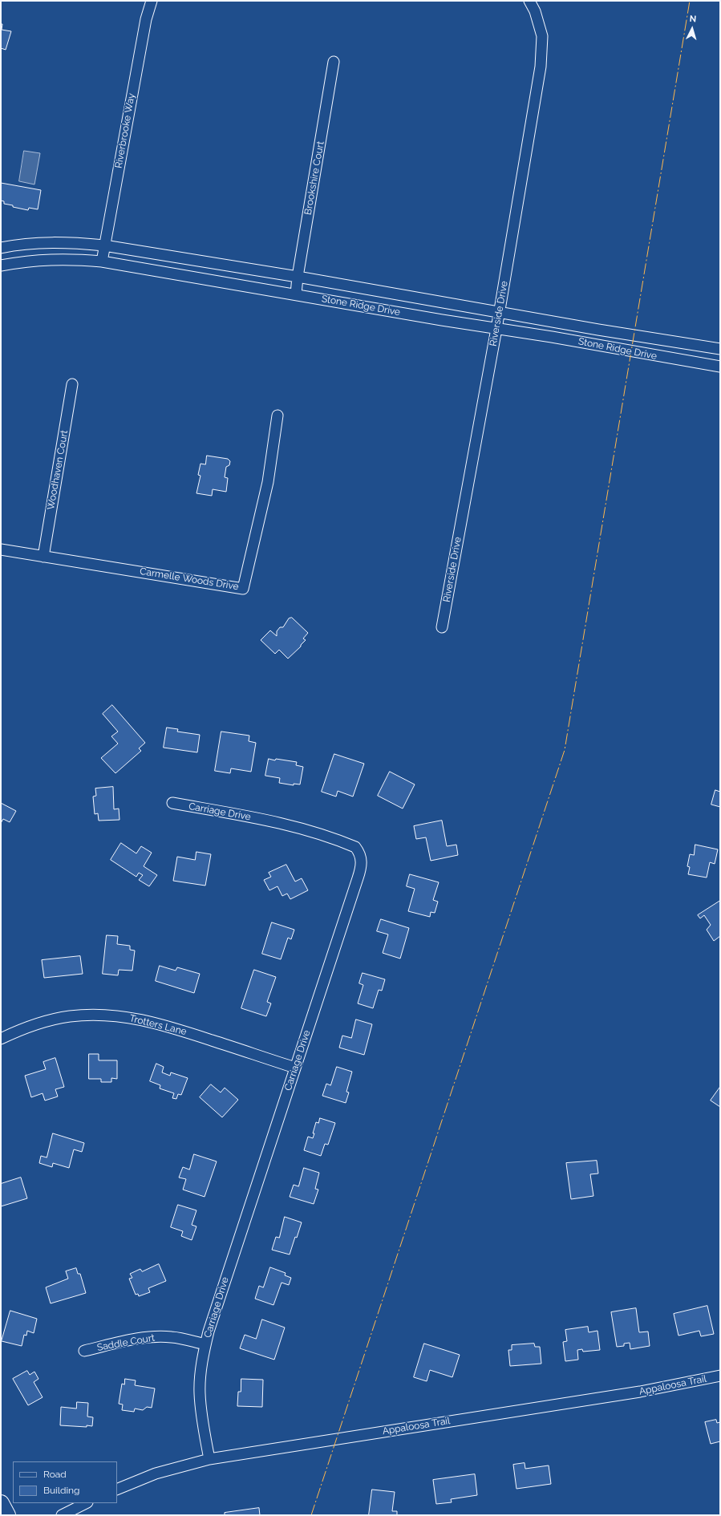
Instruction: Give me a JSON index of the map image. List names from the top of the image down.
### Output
{
  "streets": {
    "street": [
      "Riverbrooke Way",
      "Brookshire Court",
      "Stone Ridge Drive",
      "Riverside Drive",
      "Woodhaven Court",
      "Carmelle Woods Drive",
      "Carriage Drive",
      "Trotters Lane",
      "Saddle Court",
      "Appaloosa Trail"
    ]
  },
  "crossings": [
    ["Riverbrooke Way", "Stone Ridge Drive"],
    ["Brookshire Court", "Stone Ridge Drive"],
    ["Stone Ridge Drive", "Riverside Drive"],
    ["Woodhaven Court", "Carmelle Woods Drive"],
    ["Carriage Drive", "Trotters Lane"],
    ["Carriage Drive", "Saddle Court"],
    ["Carriage Drive", "Appaloosa Trail"]
  ],
  "legend": ["Road", "Building"],
  "north": "top"
}
